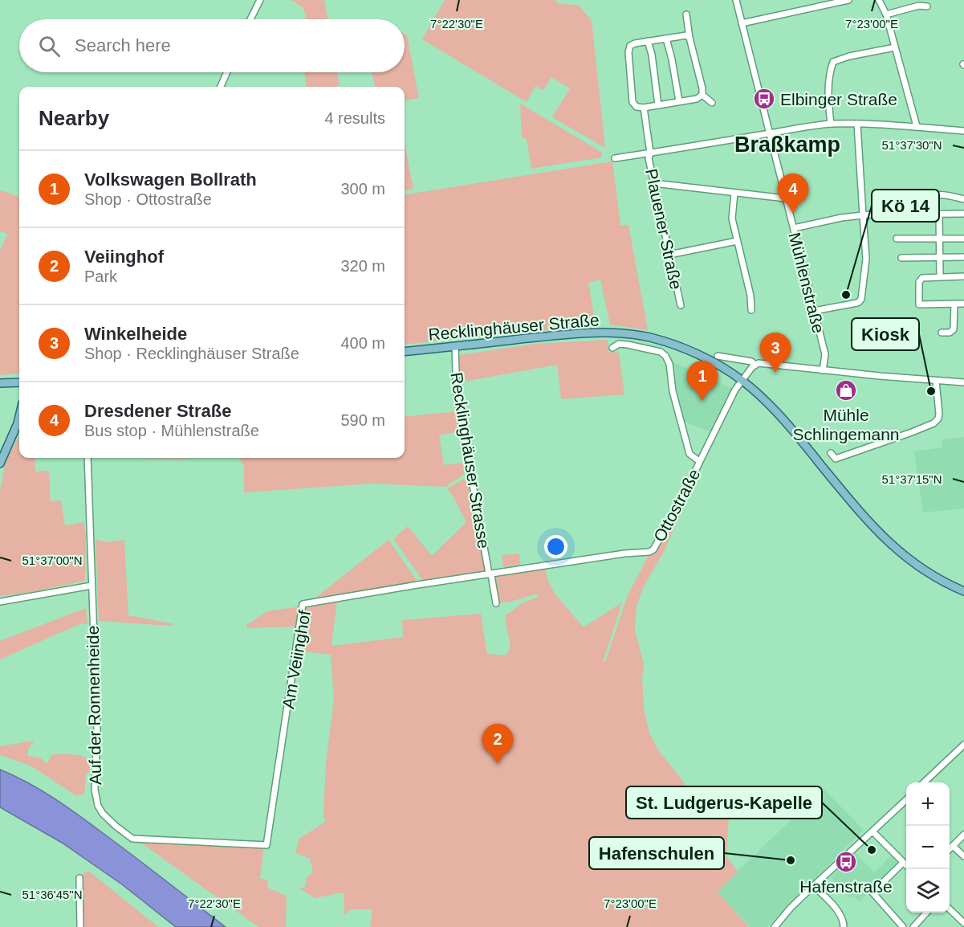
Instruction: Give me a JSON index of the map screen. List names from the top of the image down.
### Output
{
  "streets": {
    "main road": ["Recklinghäuser Straße"],
    "street": [
      "Plauener Straße",
      "Mühlenstraße",
      "Recklinghäuser Strasse",
      "Ottostraße",
      "Am Veiinghof",
      "Auf der Ronnenheide"
    ]
  },
  "crossings": [
    ["Recklinghäuser Straße", "Recklinghäuser Strasse"],
    ["Recklinghäuser Straße", "Ottostraße"],
    ["Recklinghäuser Strasse", "Am Veiinghof"],
    ["Ottostraße", "Am Veiinghof"],
    ["Am Veiinghof", "Auf der Ronnenheide"]
  ],
  "districts": ["Braßkamp"],
  "places": {
    "bus stop": ["Elbinger Straße", "Hafenstraße"],
    "other": [
      "Kö 14",
      "Kiosk",
      "St. Ludgerus-Kapelle",
      "Hafenschulen"
    ],
    "shop": ["Mühle Schlingemann"]
  },
  "page": {
    "search": "Search here",
    "heading": ["Nearby", "4 results"],
    "list": [
      {
        "mark": "1",
        "name": "Volkswagen Bollrath",
        "note": "Shop · Ottostraße",
        "value": "300 m"
      },
      {
        "mark": "2",
        "name": "Veiinghof",
        "note": "Park",
        "value": "320 m"
      },
      {
        "mark": "3",
        "name": "Winkelheide",
        "note": "Shop · Recklinghäuser Straße",
        "value": "400 m"
      },
      {
        "mark": "4",
        "name": "Dresdener Straße",
        "note": "Bus stop · Mühlenstraße",
        "value": "590 m"
      }
    ],
    "pins": [
      "4",
      "3",
      "1",
      "2"
    ],
    "map_buttons": ["+", "−"]
  },
  "coordinates": [
    "7°22'30\"E",
    "7°23'00\"E",
    "51°37'30\"N",
    "51°37'15\"N",
    "51°37'00\"N",
    "51°36'45\"N"
  ]
}
